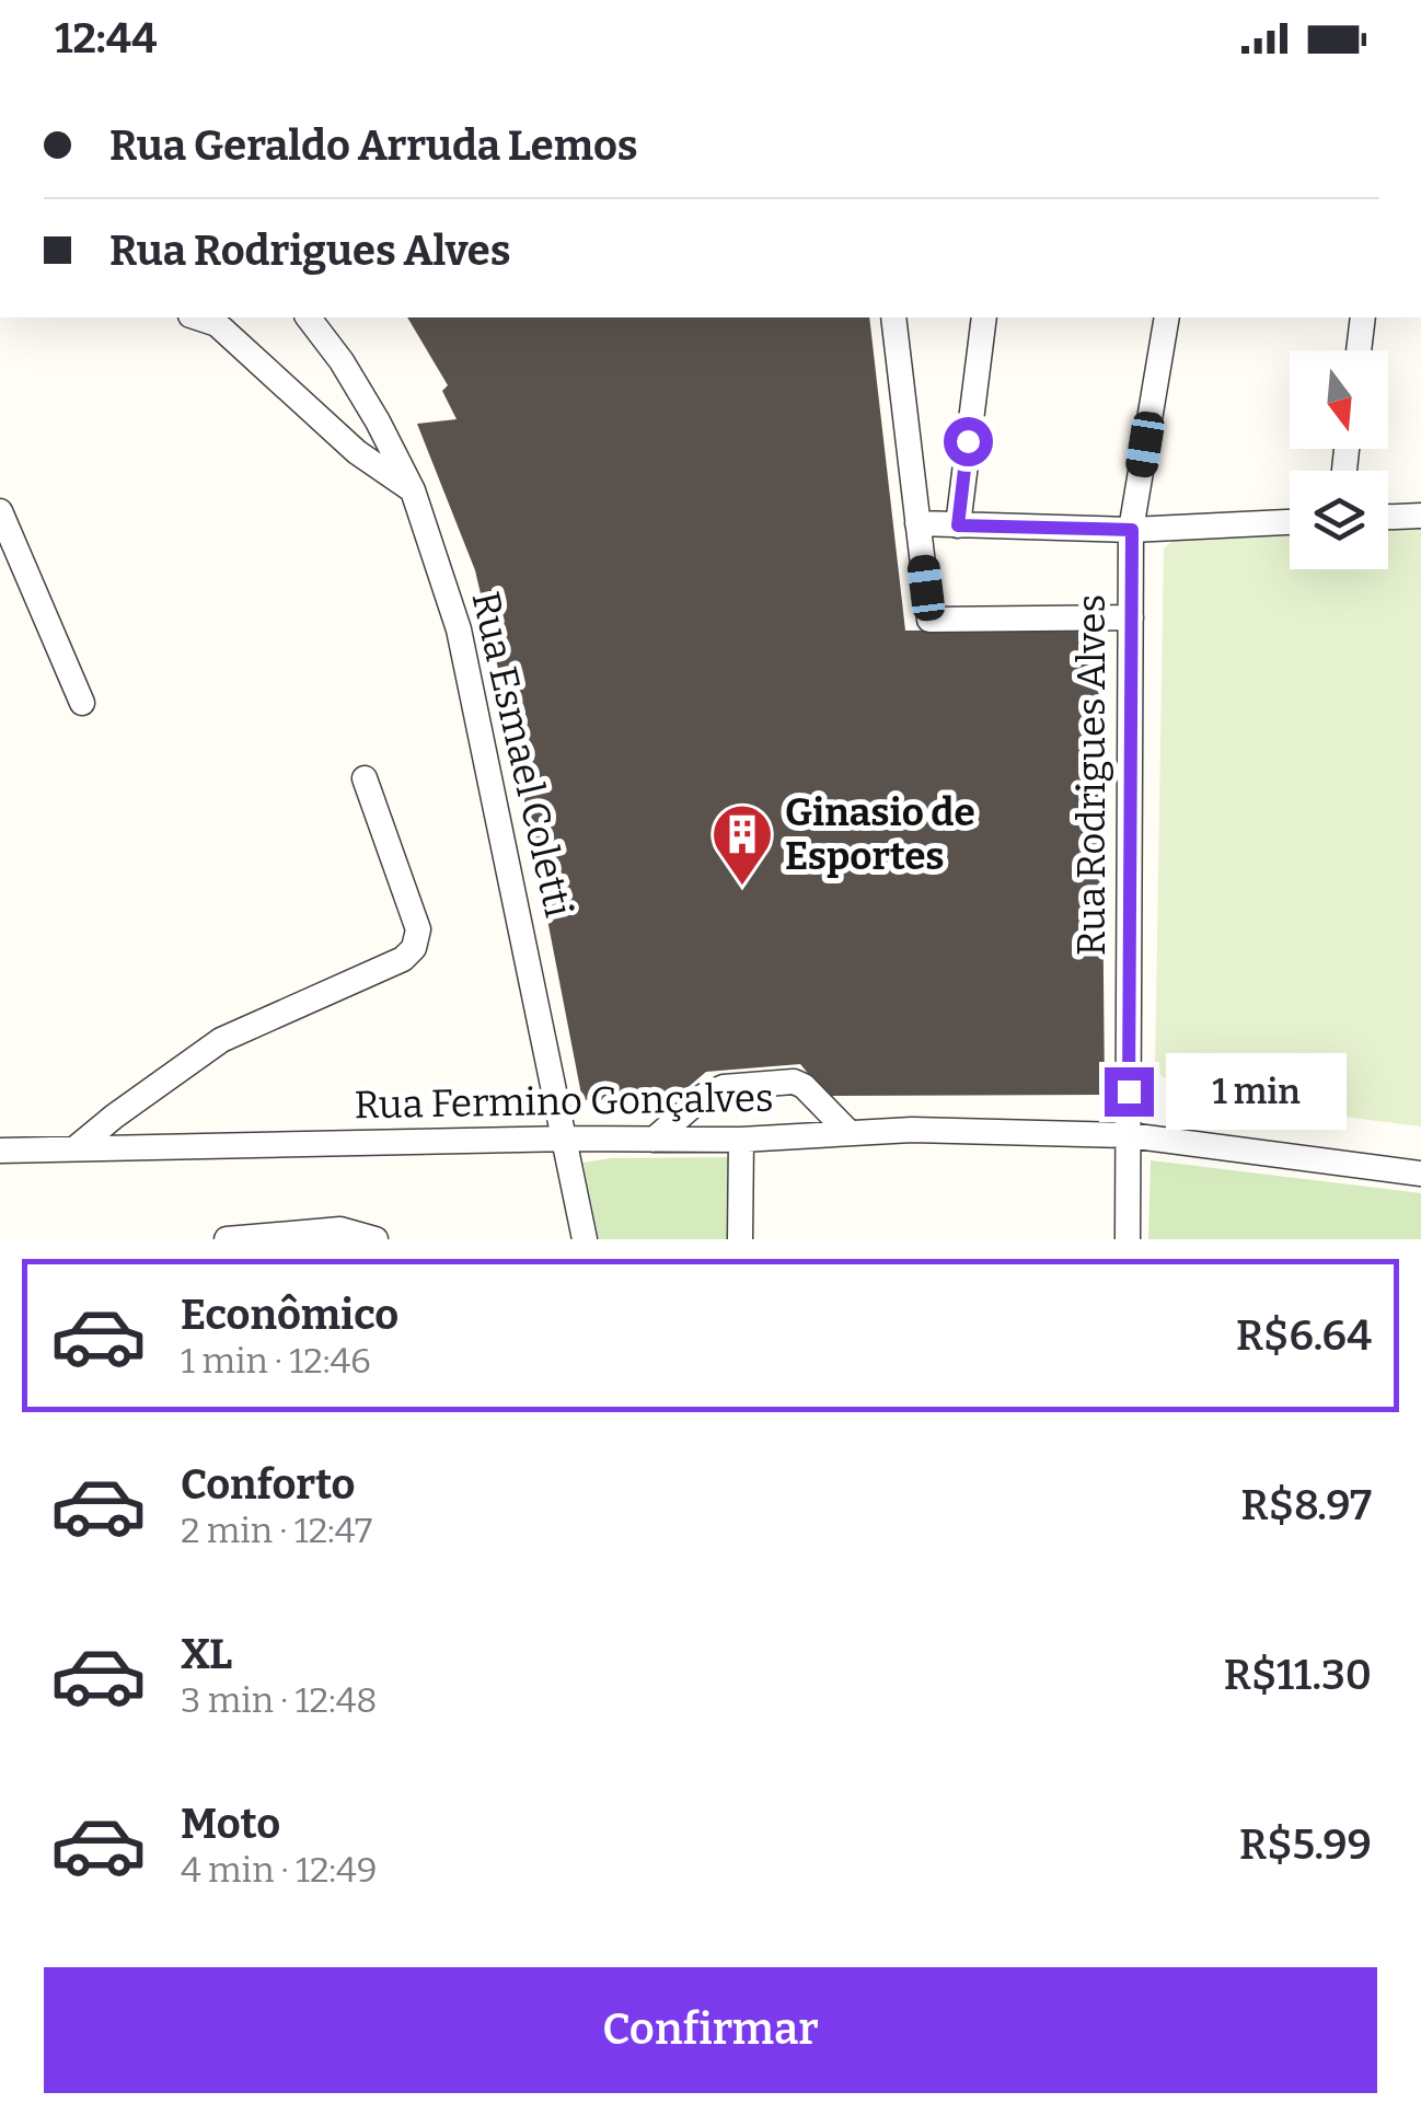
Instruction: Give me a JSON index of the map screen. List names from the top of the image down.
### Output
{
  "streets": {
    "street": ["Rua Esmael Coletti", "Rua Rodrigues Alves", "Rua Fermino Gonçalves"]
  },
  "crossings": [
    ["Rua Esmael Coletti", "Rua Fermino Gonçalves"],
    ["Rua Rodrigues Alves", "Rua Fermino Gonçalves"]
  ],
  "places": {
    "building": ["Ginasio de Esportes"]
  },
  "north": "bottom",
  "page": {
    "status": "12:44",
    "banner": ["Rua Geraldo Arruda Lemos", "Rua Rodrigues Alves"],
    "bubble": "1 min",
    "list": [
      {
        "name": "Econômico",
        "note": "1 min · 12:46",
        "value": "R$6.64"
      },
      {
        "name": "Conforto",
        "note": "2 min · 12:47",
        "value": "R$8.97"
      },
      {
        "name": "XL",
        "note": "3 min · 12:48",
        "value": "R$11.30"
      },
      {
        "name": "Moto",
        "note": "4 min · 12:49",
        "value": "R$5.99"
      }
    ],
    "buttons": "Confirmar"
  }
}
